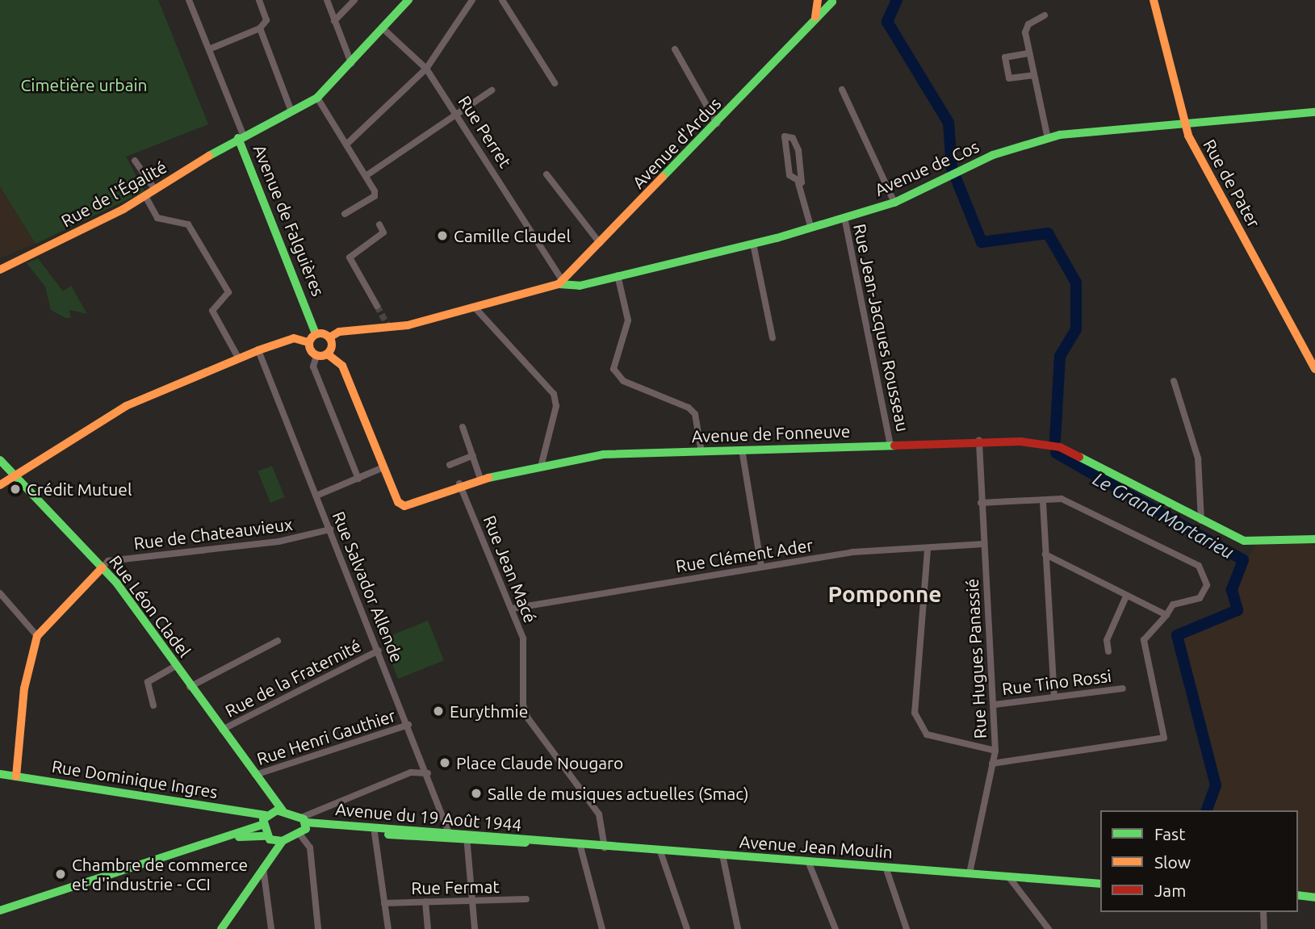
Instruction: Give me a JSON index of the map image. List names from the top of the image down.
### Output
{
  "streets": {
    "street": [
      "Rue Perret",
      "Avenue d'Ardus",
      "Avenue de Cos",
      "Rue de Pater",
      "Rue de l'Égalité",
      "Avenue de Falguières",
      "Rue Jean-Jacques Rousseau",
      "Avenue de Fonneuve",
      "Rue de Chateauvieux",
      "Rue Clément Ader",
      "Rue Jean Macé",
      "Rue Salvador Allende",
      "Rue Léon Cladel",
      "Rue Hugues Panassié",
      "Rue de la Fraternité",
      "Rue Tino Rossi",
      "Rue Henri Gauthier",
      "Rue Dominique Ingres",
      "Avenue du 19 Août 1944",
      "Avenue Jean Moulin",
      "Rue Fermat"
    ]
  },
  "crossings": [
    ["Rue Perret", "Avenue d'Ardus"],
    ["Rue Perret", "Avenue de Cos"],
    ["Rue Perret", "Avenue de Falguières"],
    ["Avenue d'Ardus", "Avenue de Cos"],
    ["Avenue de Cos", "Rue de Pater"],
    ["Avenue de Cos", "Rue Jean-Jacques Rousseau"],
    ["Rue de l'Égalité", "Avenue de Falguières"],
    ["Rue Jean-Jacques Rousseau", "Avenue de Fonneuve"],
    ["Avenue de Fonneuve", "Rue Jean Macé"],
    ["Avenue de Fonneuve", "Rue Hugues Panassié"],
    ["Rue de Chateauvieux", "Rue Salvador Allende"],
    ["Rue de Chateauvieux", "Rue Léon Cladel"],
    ["Rue Clément Ader", "Rue Jean Macé"],
    ["Rue Clément Ader", "Rue Hugues Panassié"],
    ["Rue Jean Macé", "Avenue Jean Moulin"],
    ["Rue Salvador Allende", "Rue de la Fraternité"],
    ["Rue Salvador Allende", "Rue Henri Gauthier"],
    ["Rue Salvador Allende", "Avenue du 19 Août 1944"],
    ["Rue Léon Cladel", "Rue de la Fraternité"],
    ["Rue Léon Cladel", "Rue Henri Gauthier"],
    ["Rue Léon Cladel", "Rue Dominique Ingres"],
    ["Rue Hugues Panassié", "Rue Tino Rossi"],
    ["Rue Hugues Panassié", "Avenue Jean Moulin"],
    ["Avenue du 19 Août 1944", "Avenue Jean Moulin"]
  ],
  "districts": ["Pomponne"],
  "water": ["Le Grand Mortarieu"],
  "parks": ["Cimetière urbain"],
  "places": [
    "Camille Claudel",
    "Crédit Mutuel",
    "Eurythmie",
    "Place Claude Nougaro",
    "Salle de musiques actuelles (Smac)",
    "Chambre de commerce et d'industrie - CCI"
  ],
  "legend": ["Fast", "Slow", "Jam"]
}
